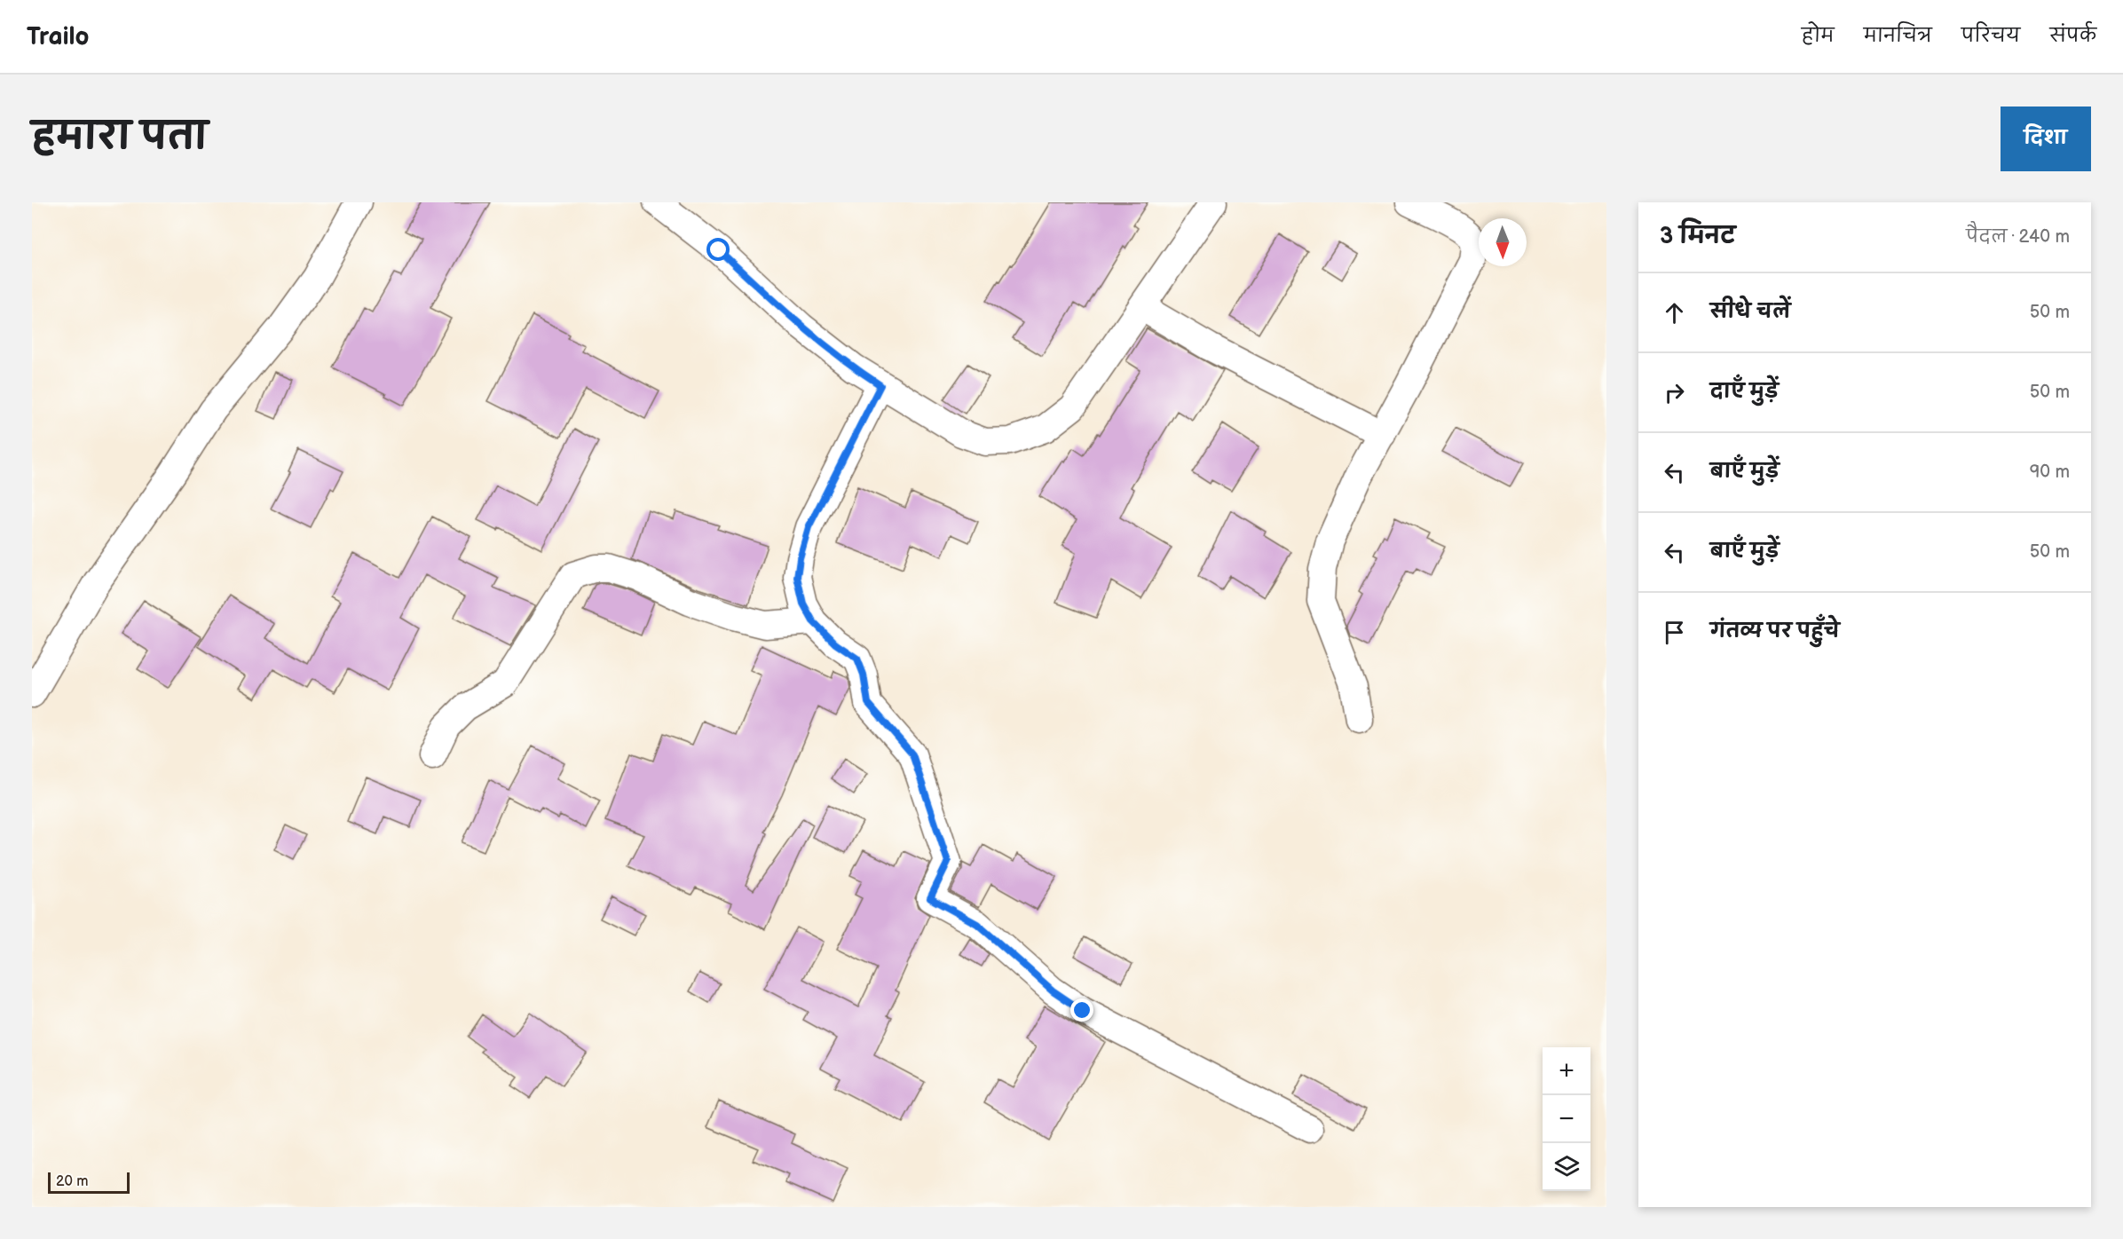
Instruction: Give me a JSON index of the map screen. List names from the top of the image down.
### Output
{
  "scale_bar": "20 m",
  "north": "bottom",
  "page": {
    "header": "Trailo",
    "nav": [
      "होम",
      "मानचित्र",
      "परिचय",
      "संपर्क"
    ],
    "title": "हमारा पता",
    "buttons": "दिशा",
    "heading": ["3 मिनट", "पैदल · 240 m"],
    "list": [
      ["सीधे चलें", "50 m"],
      ["दाएँ मुड़ें", "50 m"],
      ["बाएँ मुड़ें", "90 m"],
      ["बाएँ मुड़ें", "50 m"],
      "गंतव्य पर पहुँचे"
    ],
    "map_buttons": ["+", "−"],
    "scale": "20 m"
  }
}
